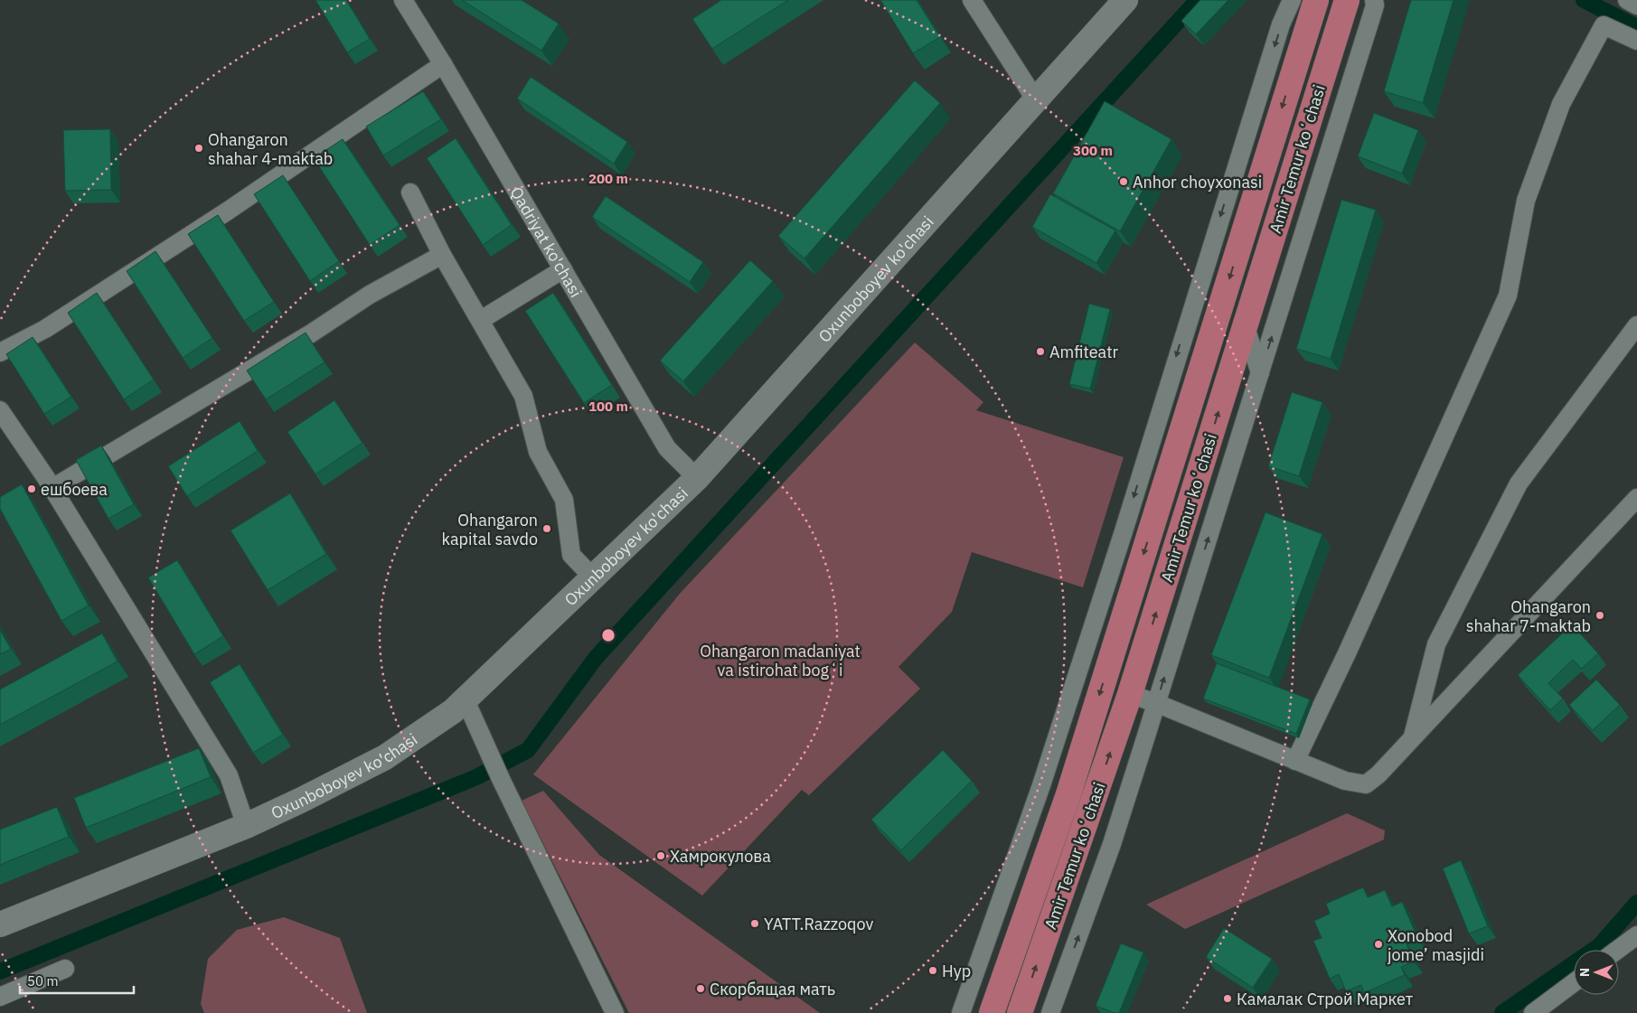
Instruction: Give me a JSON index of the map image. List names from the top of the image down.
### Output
{
  "streets": {
    "highway": ["Amir Temur koʻchasi"],
    "main road": ["Oxunboboyev ko'chasi"],
    "street": ["Qadriyat ko'chasi"]
  },
  "crossings": [
    ["Qadriyat ko'chasi", "Oxunboboyev ko'chasi"]
  ],
  "parks": ["Ohangaron madaniyat va istirohat bogʻi"],
  "places": [
    "Ohangaron shahar 4-maktab",
    "Anhor choyxonasi",
    "Amfiteatr",
    "ешбоева",
    "Ohangaron kapital savdo",
    "Ohangaron shahar 7-maktab",
    "Хамрокулова",
    "YATT.Razzoqov",
    "Xonobod jome’ masjidi",
    "Нур",
    "Скорбящая мать",
    "Камалак Строй Маркет"
  ],
  "scale_bar": "50 m",
  "north": "left",
  "rings": ["300 m", "200 m", "100 m"]
}
